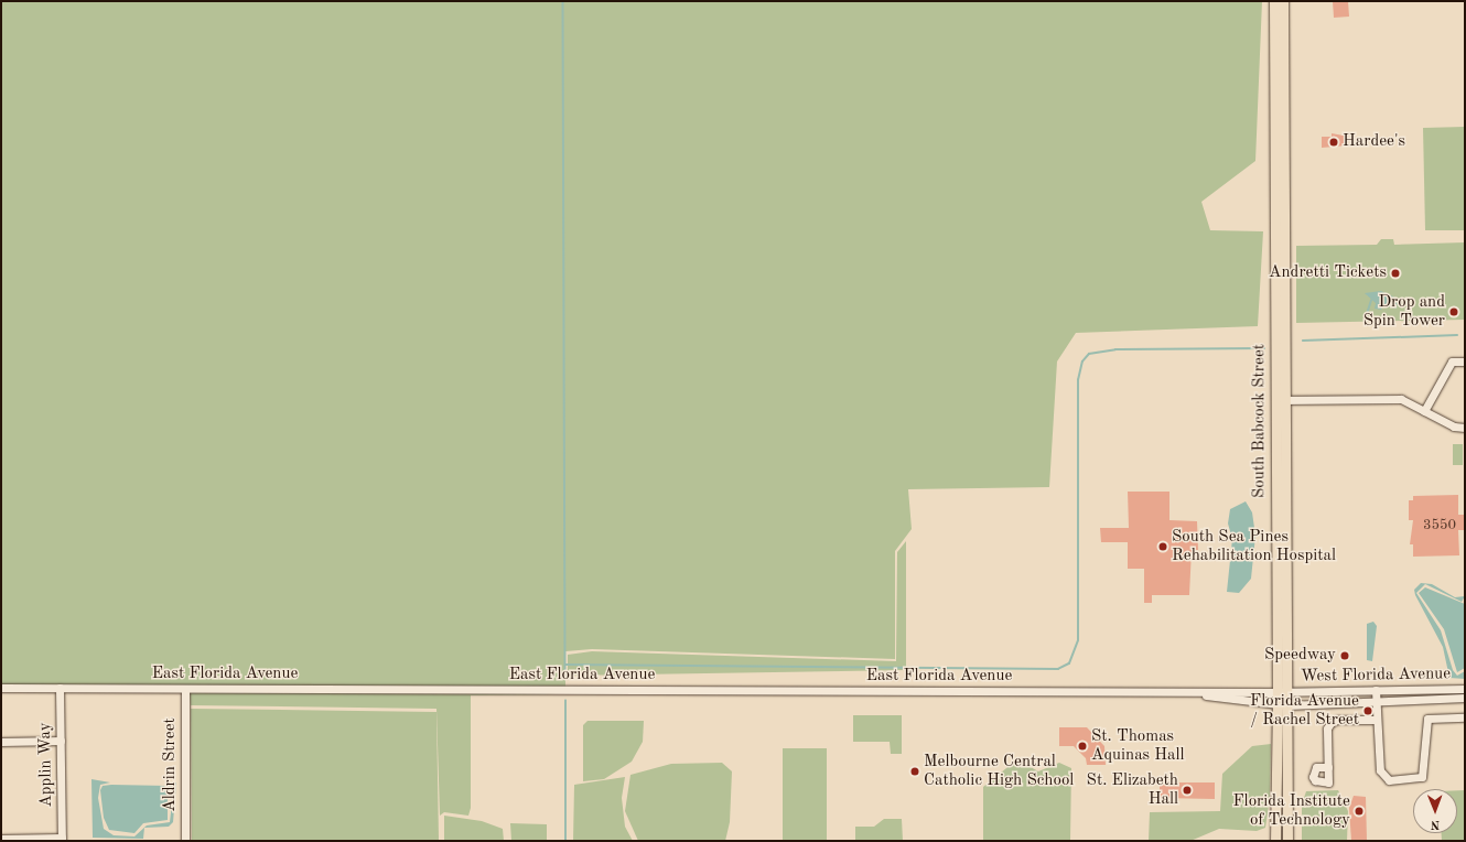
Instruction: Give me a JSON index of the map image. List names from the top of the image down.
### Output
{
  "streets": {
    "main road": ["South Babcock Street"],
    "street": [
      "East Florida Avenue",
      "West Florida Avenue",
      "Applin Way",
      "Aldrin Street"
    ]
  },
  "crossings": [
    ["South Babcock Street", "East Florida Avenue"],
    ["South Babcock Street", "West Florida Avenue"],
    ["East Florida Avenue", "West Florida Avenue"],
    ["East Florida Avenue", "Applin Way"],
    ["East Florida Avenue", "Aldrin Street"]
  ],
  "places": [
    "Hardee's",
    "Andretti Tickets",
    "Drop and Spin Tower",
    "South Sea Pines Rehabilitation Hospital",
    "Speedway",
    "Florida Avenue / Rachel Street",
    "St. Thomas Aquinas Hall",
    "Melbourne Central Catholic High School",
    "St. Elizabeth Hall",
    "Florida Institute of Technology"
  ],
  "house_numbers": ["3550"],
  "north": "bottom"
}
